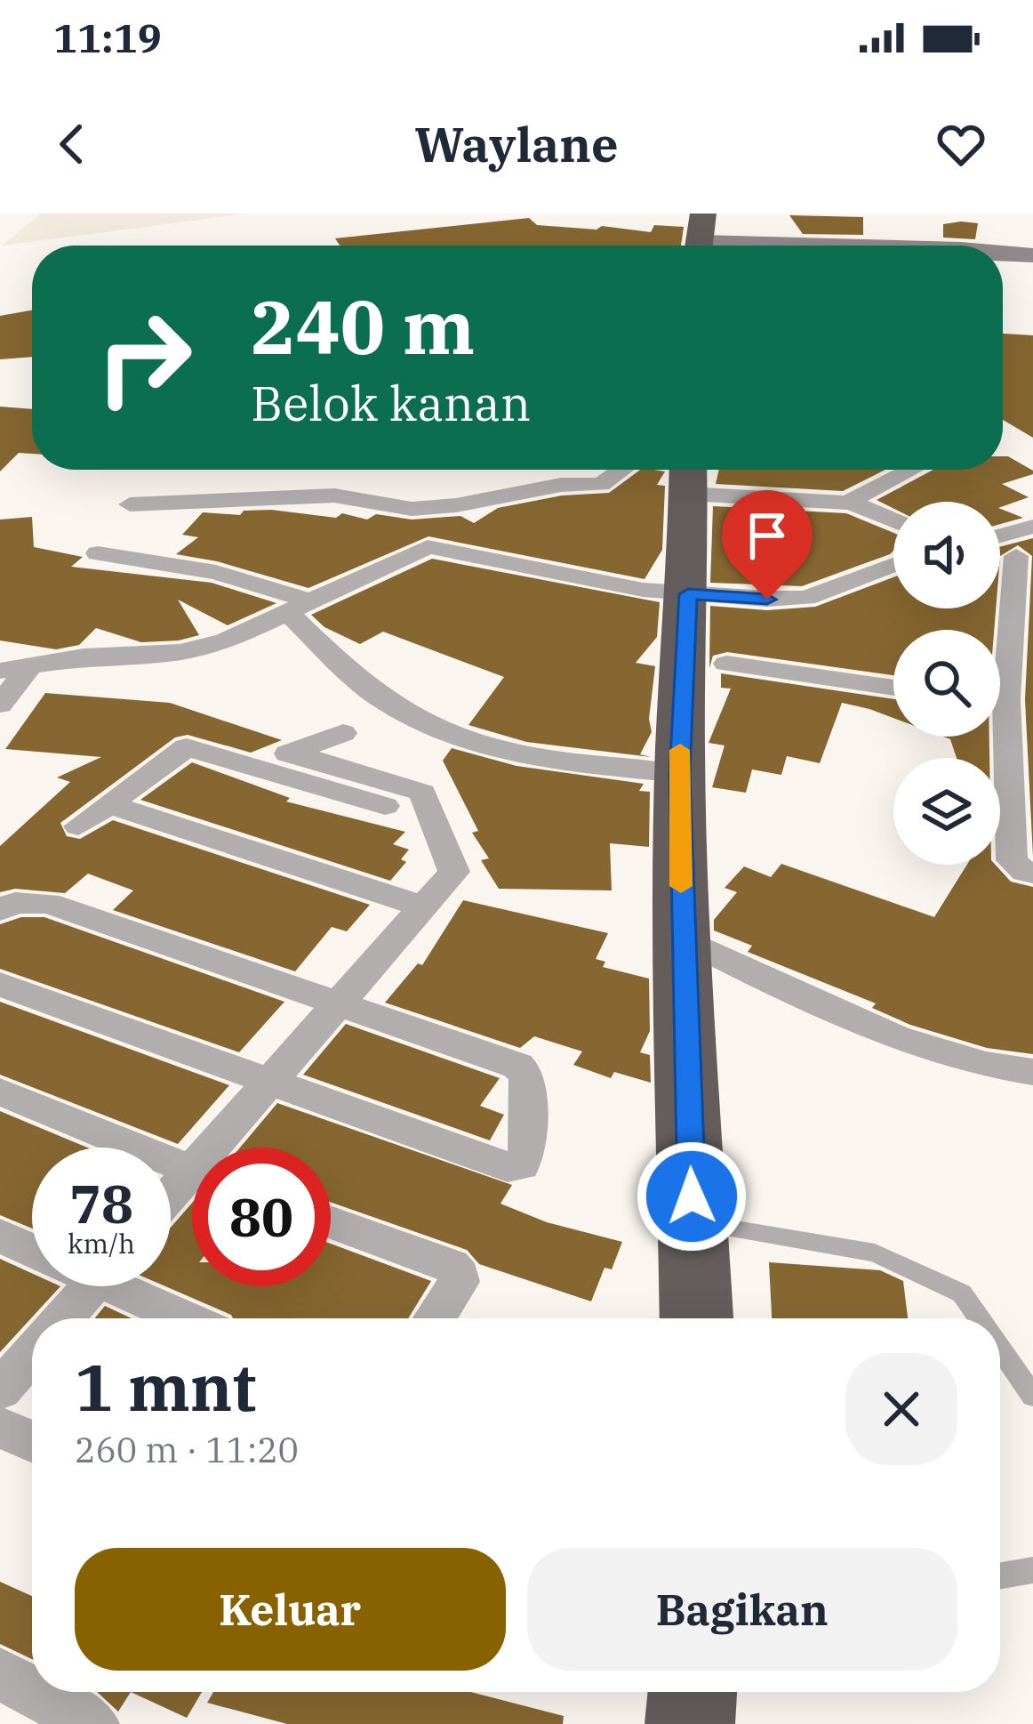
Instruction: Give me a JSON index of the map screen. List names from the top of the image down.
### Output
{
  "page": {
    "status": "11:19",
    "header": "Waylane",
    "turn": ["240 m", "Belok kanan"],
    "speed": "78 km/h",
    "limit": "80",
    "heading": ["1 mnt", "260 m · 11:20"],
    "buttons": ["Keluar", "Bagikan"]
  }
}
